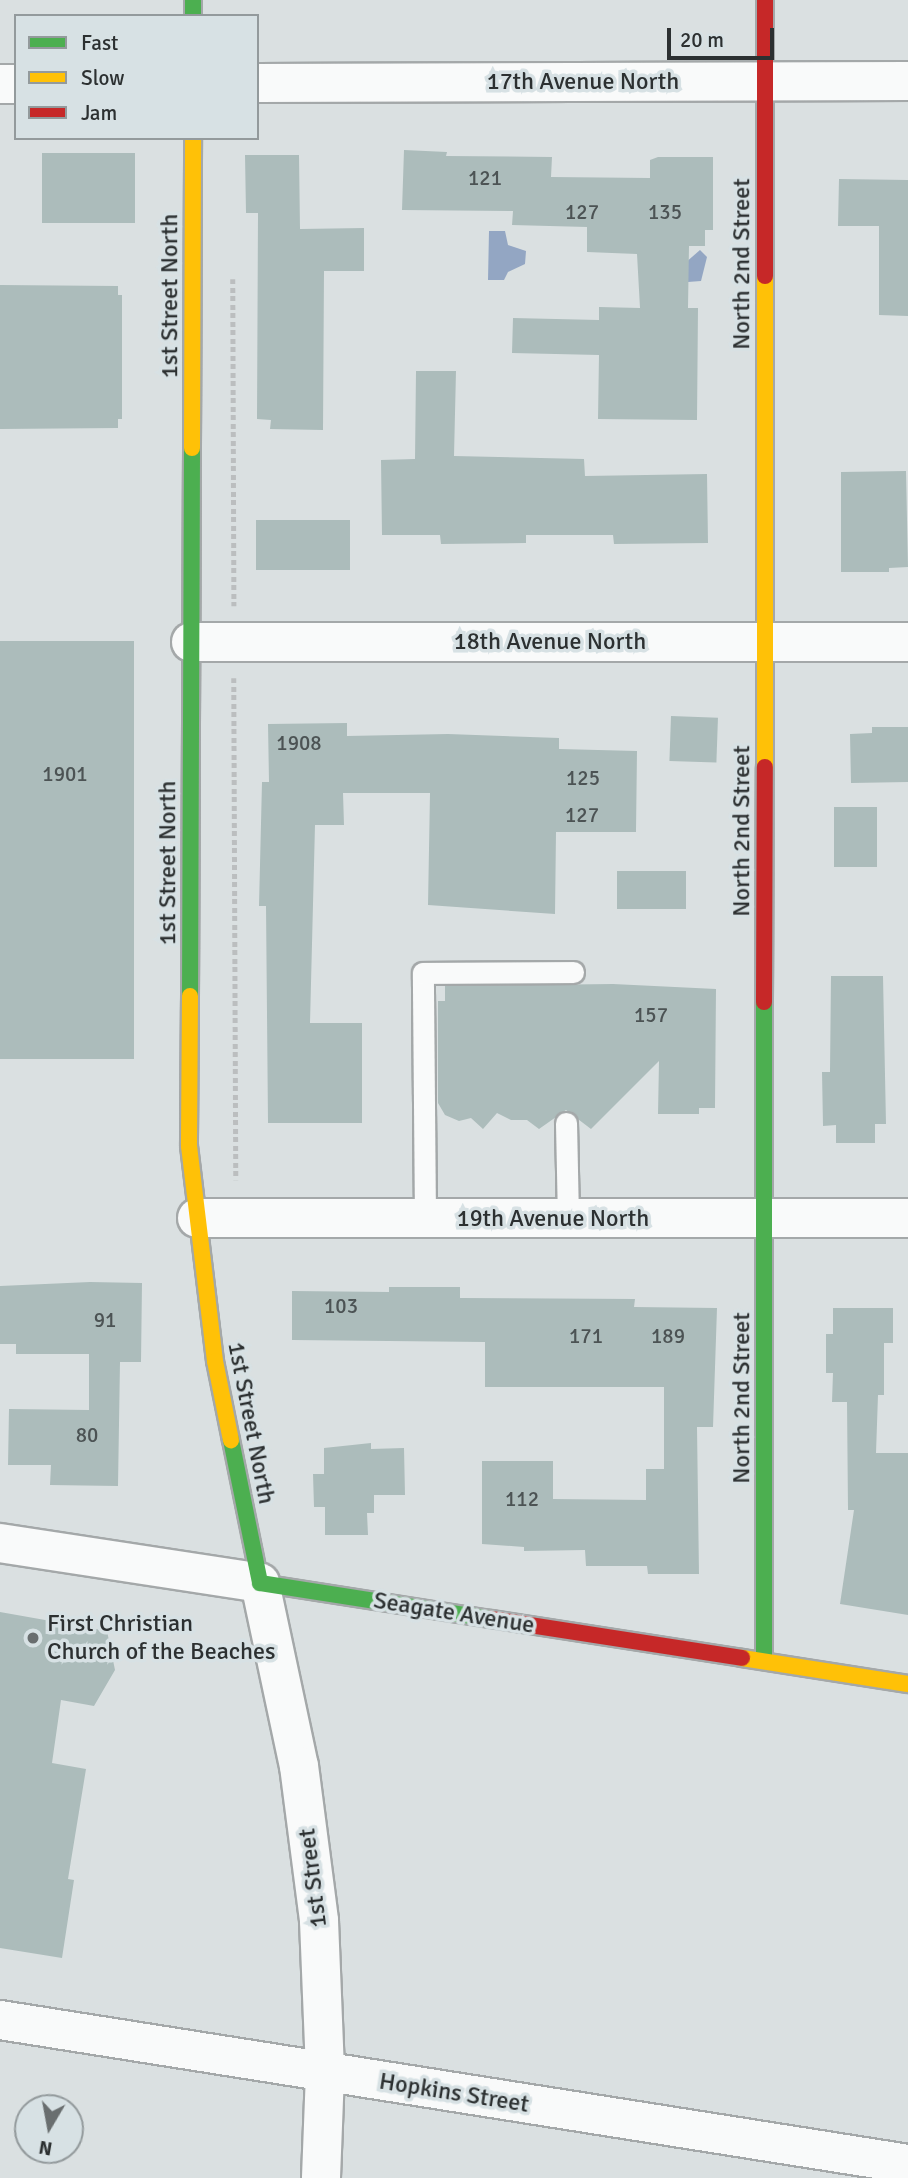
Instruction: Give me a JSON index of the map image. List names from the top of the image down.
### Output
{
  "streets": {
    "street": [
      "17th Avenue North",
      "North 2nd Street",
      "1st Street North",
      "18th Avenue North",
      "19th Avenue North",
      "Seagate Avenue",
      "1st Street",
      "Hopkins Street"
    ]
  },
  "crossings": [
    ["17th Avenue North", "North 2nd Street"],
    ["North 2nd Street", "18th Avenue North"],
    ["North 2nd Street", "19th Avenue North"],
    ["North 2nd Street", "Seagate Avenue"],
    ["1st Street North", "18th Avenue North"],
    ["1st Street North", "19th Avenue North"],
    ["1st Street North", "Seagate Avenue"],
    ["1st Street North", "1st Street"],
    ["Seagate Avenue", "1st Street"],
    ["1st Street", "Hopkins Street"]
  ],
  "places": ["First Christian Church of the Beaches"],
  "house_numbers": [
    "121",
    "127",
    "135",
    "1908",
    "1901",
    "125",
    "127",
    "157",
    "103",
    "91",
    "171",
    "189",
    "80",
    "112"
  ],
  "legend": ["Fast", "Slow", "Jam"],
  "scale_bar": "20 m",
  "north": "bottom"
}
